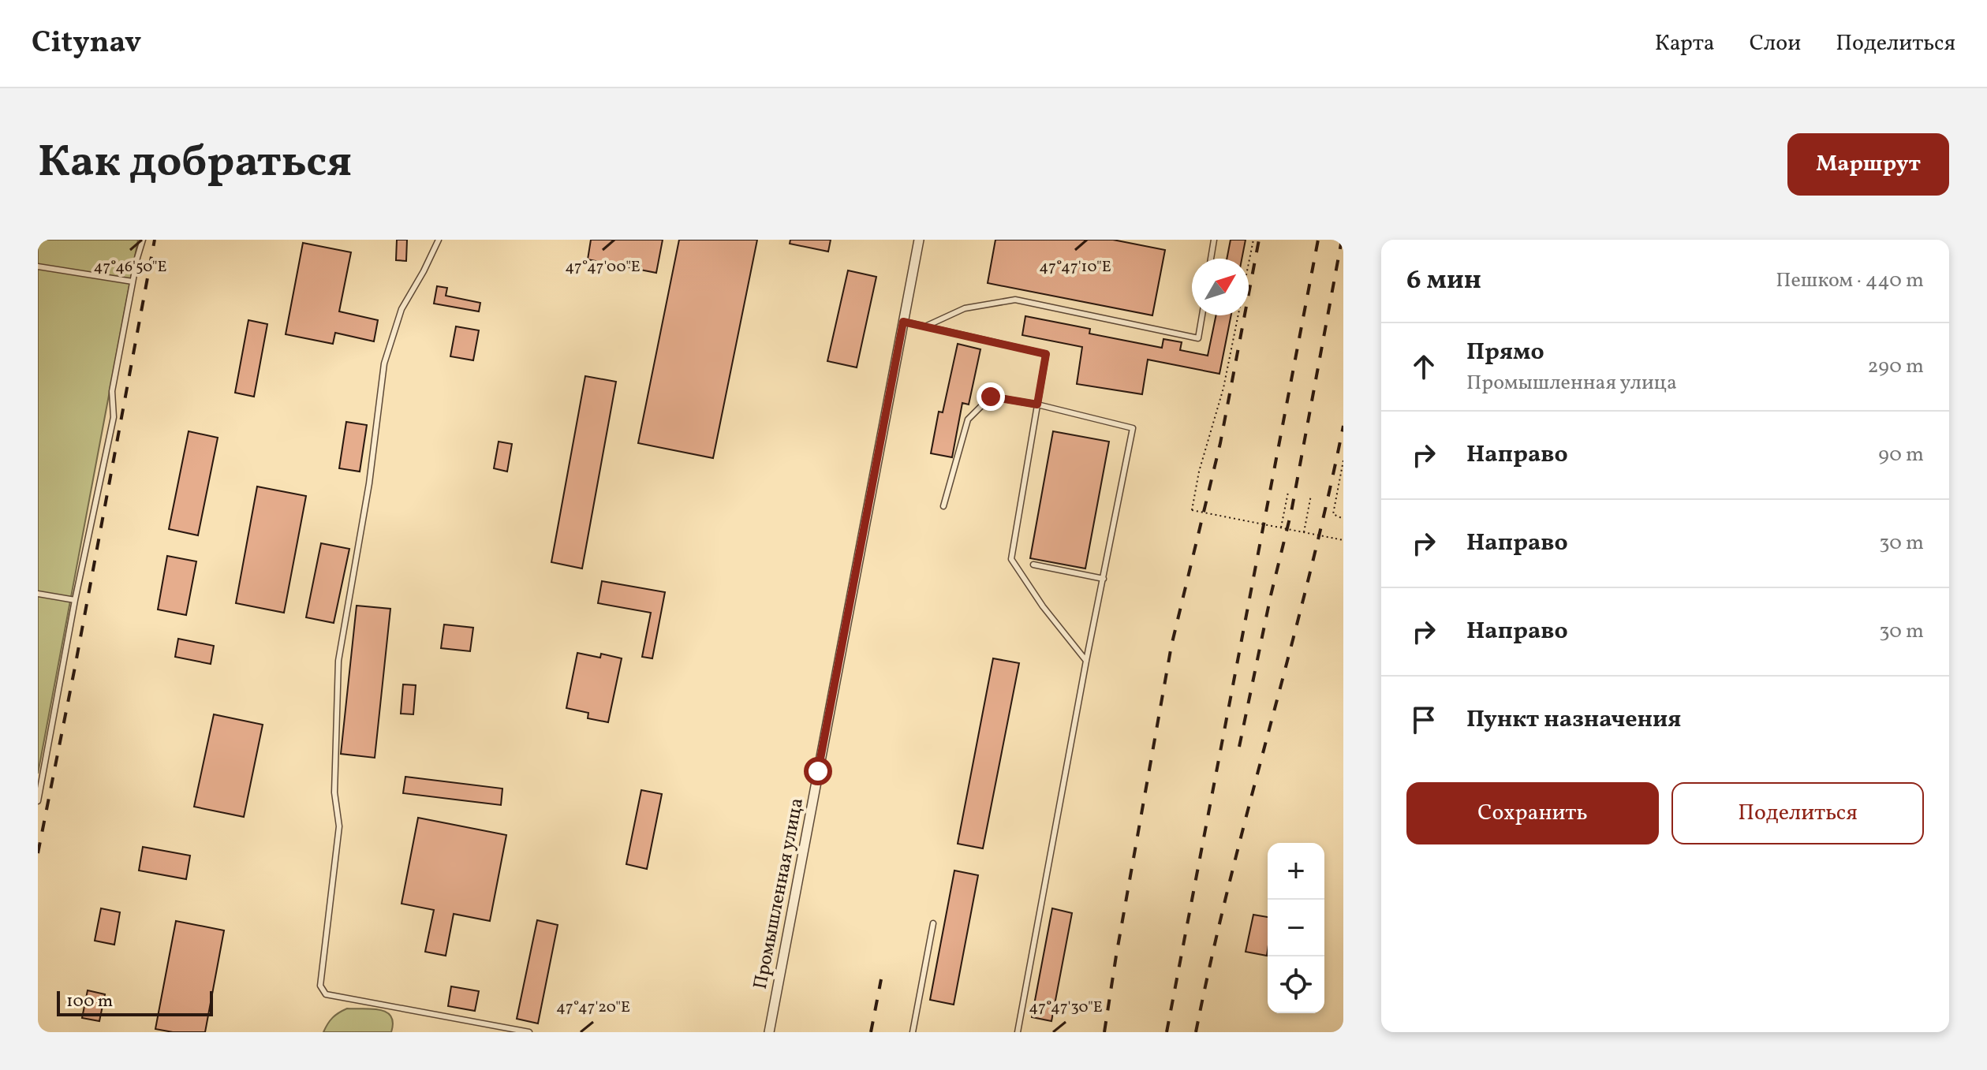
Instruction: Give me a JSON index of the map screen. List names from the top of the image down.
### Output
{
  "streets": {
    "street": ["Промышленная улица"]
  },
  "scale_bar": "100 m",
  "north": "top right",
  "page": {
    "header": "Citynav",
    "nav": ["Карта", "Слои", "Поделиться"],
    "title": "Как добраться",
    "buttons": [
      "Маршрут",
      ["Сохранить", "Поделиться"]
    ],
    "heading": ["6 мин", "Пешком · 440 m"],
    "list": [
      ["Прямо", "Промышленная улица", "290 m"],
      ["Направо", "90 m"],
      ["Направо", "30 m"],
      ["Направо", "30 m"],
      "Пункт назначения"
    ],
    "map_buttons": ["+", "−"],
    "scale": "100 m"
  },
  "coordinates": [
    "47°47'10\"E",
    "47°46'50\"E",
    "47°47'00\"E",
    "47°47'20\"E",
    "47°47'30\"E"
  ]
}
